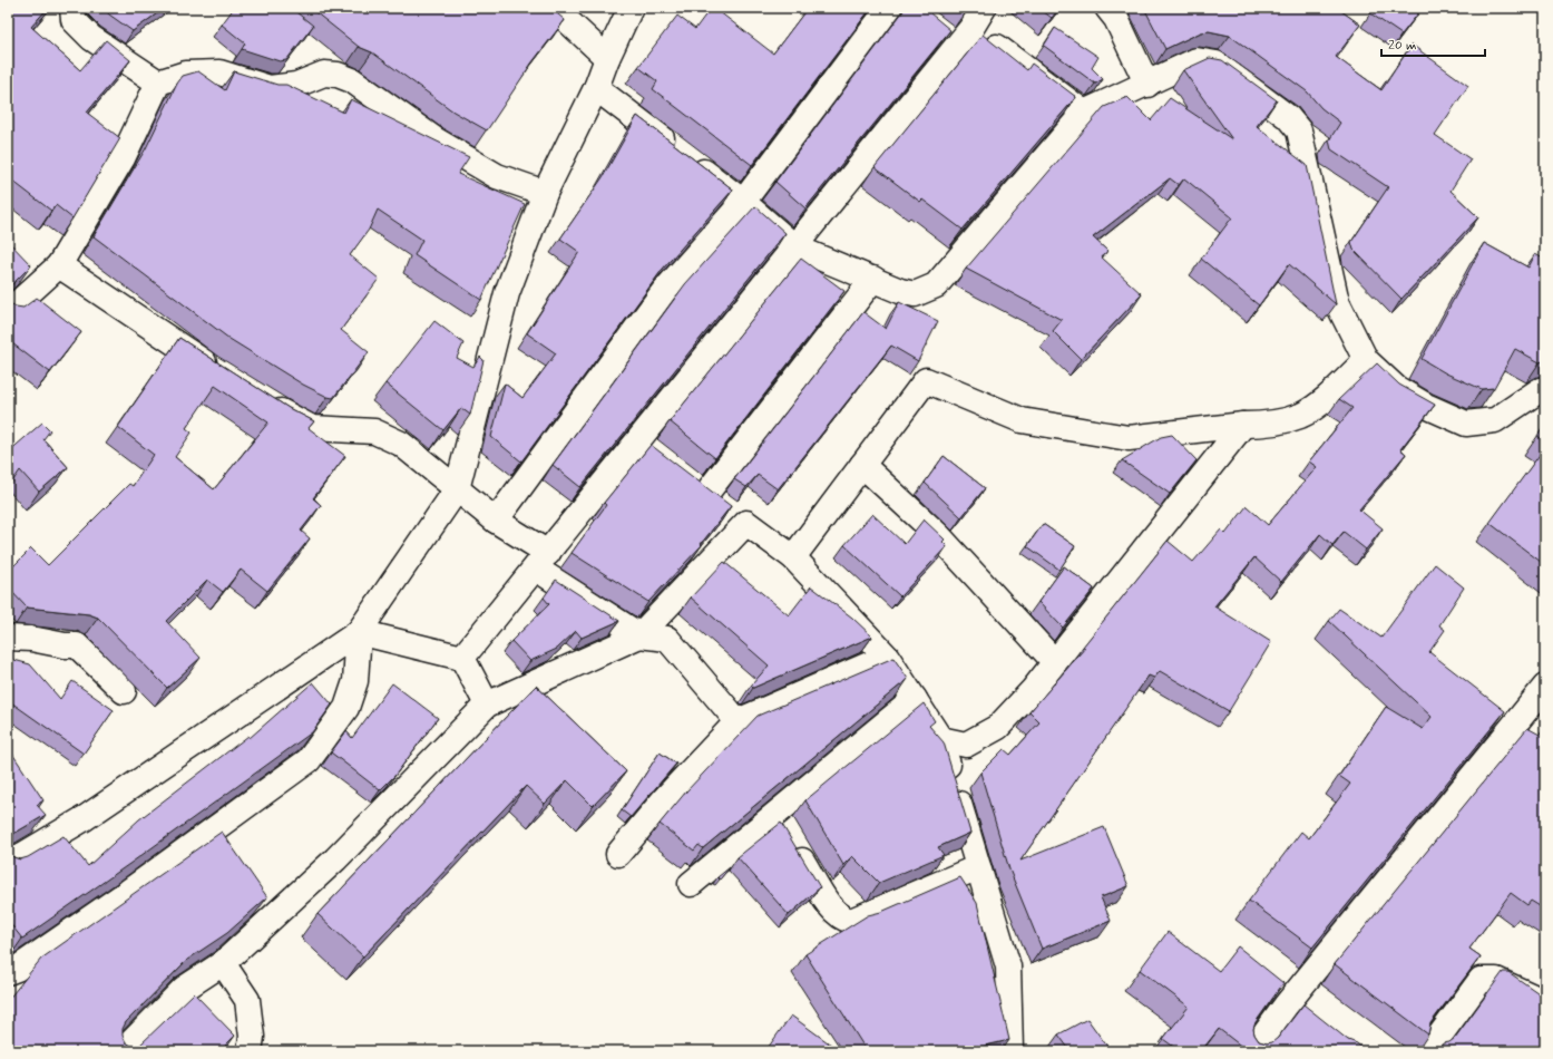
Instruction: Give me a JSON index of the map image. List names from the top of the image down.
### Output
{
  "scale_bar": "20 m"
}
